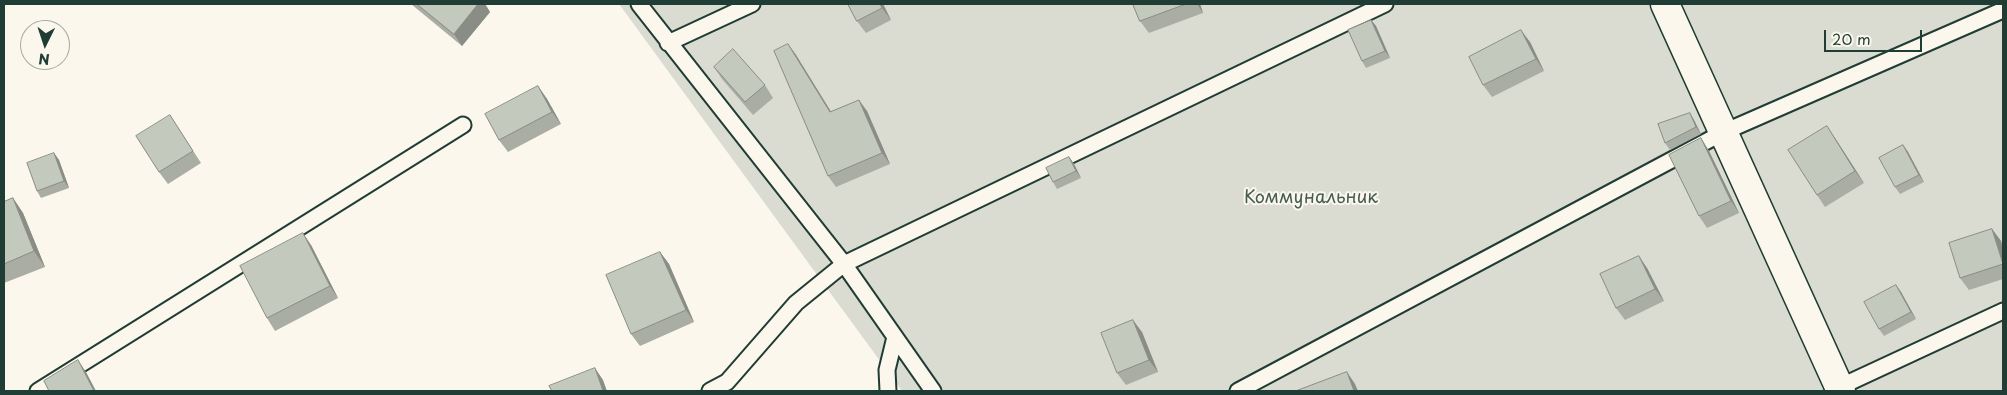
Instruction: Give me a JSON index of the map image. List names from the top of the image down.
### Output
{
  "parks": ["Коммунальник"],
  "scale_bar": "20 m",
  "north": "bottom"
}
